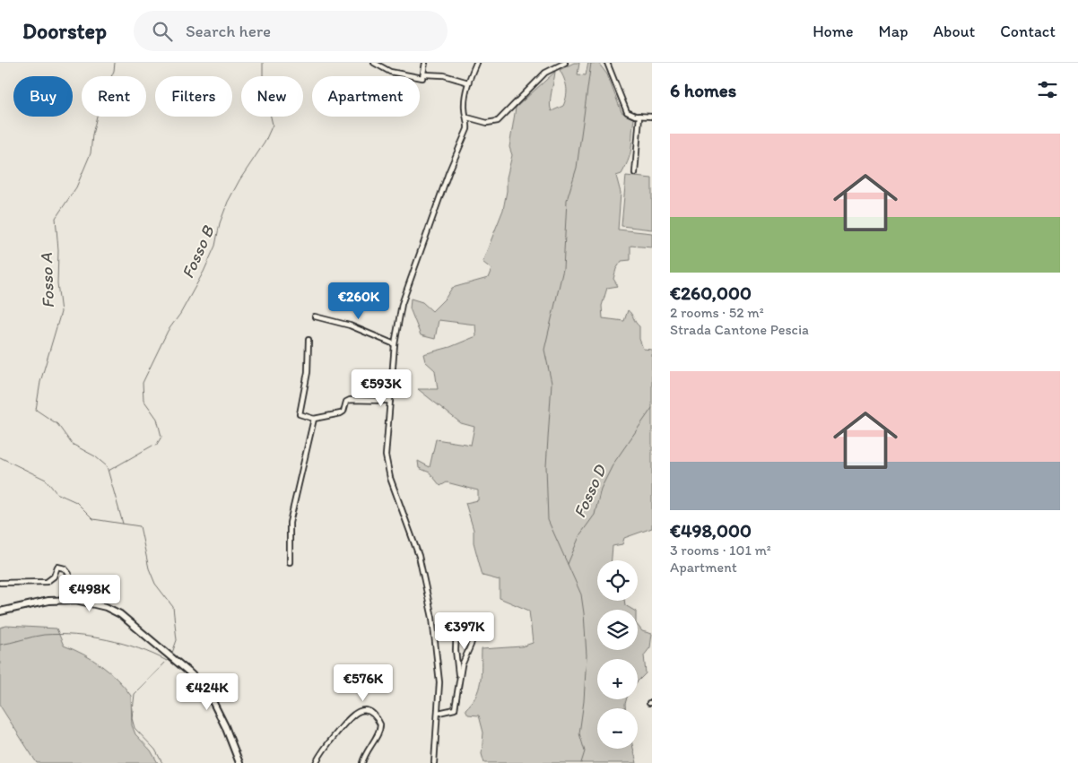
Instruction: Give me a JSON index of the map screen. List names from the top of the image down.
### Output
{
  "water": ["Fosso B", "Fosso A", "Fosso D"],
  "page": {
    "header": "Doorstep",
    "search": "Search here",
    "nav": [
      "Home",
      "Map",
      "About",
      "Contact"
    ],
    "heading": "6 homes",
    "chip": [
      "Buy",
      "Rent",
      "Filters",
      "New",
      "Apartment"
    ],
    "list": [
      {
        "name": "€260,000",
        "note": "2 rooms · 52 m² · Strada Cantone Pescia"
      },
      {
        "name": "€498,000",
        "note": "3 rooms · 101 m² · Apartment"
      }
    ],
    "price": [
      "€260K",
      "€593K",
      "€498K",
      "€397K",
      "€576K",
      "€424K"
    ],
    "map_buttons": ["+", "−"]
  }
}
